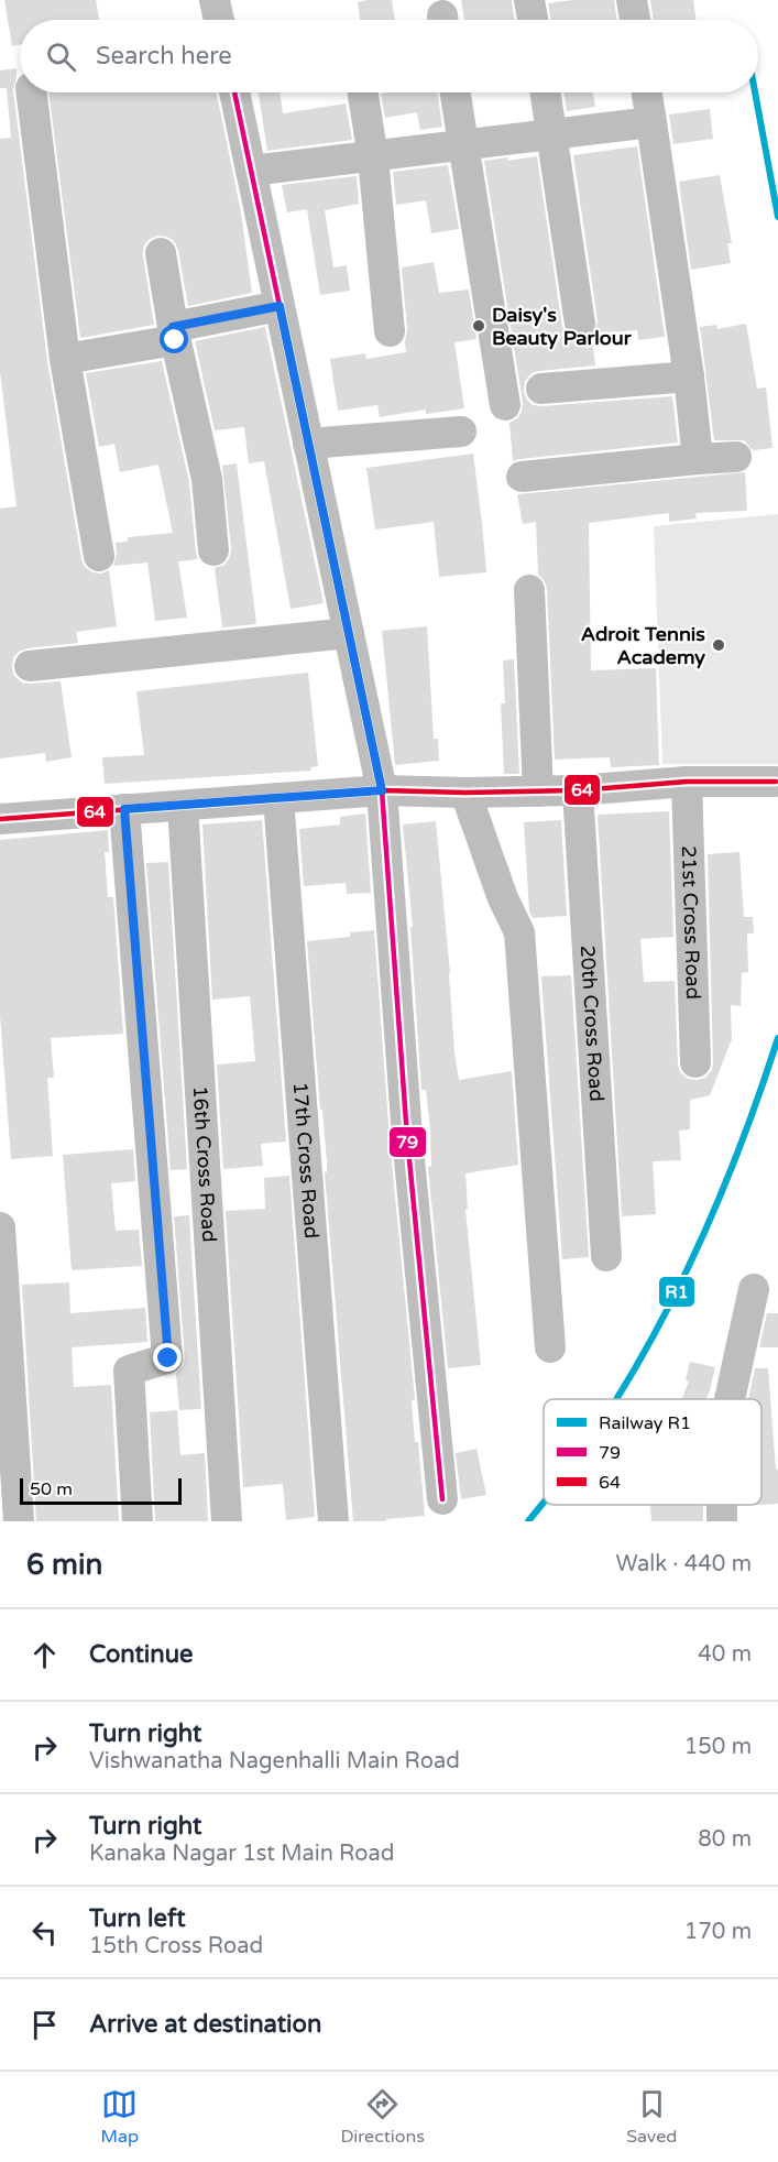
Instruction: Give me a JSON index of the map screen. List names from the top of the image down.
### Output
{
  "streets": {
    "street": [
      "21st Cross Road",
      "20th Cross Road",
      "17th Cross Road",
      "16th Cross Road"
    ]
  },
  "places": ["Daisy's Beauty Parlour", "Adroit Tennis Academy"],
  "lines": ["rail line R1", "transit line 79", "transit line 64"],
  "legend": ["Railway R1", "79", "64"],
  "scale_bar": "50 m",
  "page": {
    "search": "Search here",
    "scale": "50 m",
    "heading": ["6 min", "Walk · 440 m"],
    "list": [
      ["Continue", "40 m"],
      ["Turn right", "Vishwanatha Nagenhalli Main Road", "150 m"],
      ["Turn right", "Kanaka Nagar 1st Main Road", "80 m"],
      ["Turn left", "15th Cross Road", "170 m"],
      "Arrive at destination"
    ],
    "nav": ["Map", "Directions", "Saved"]
  }
}
